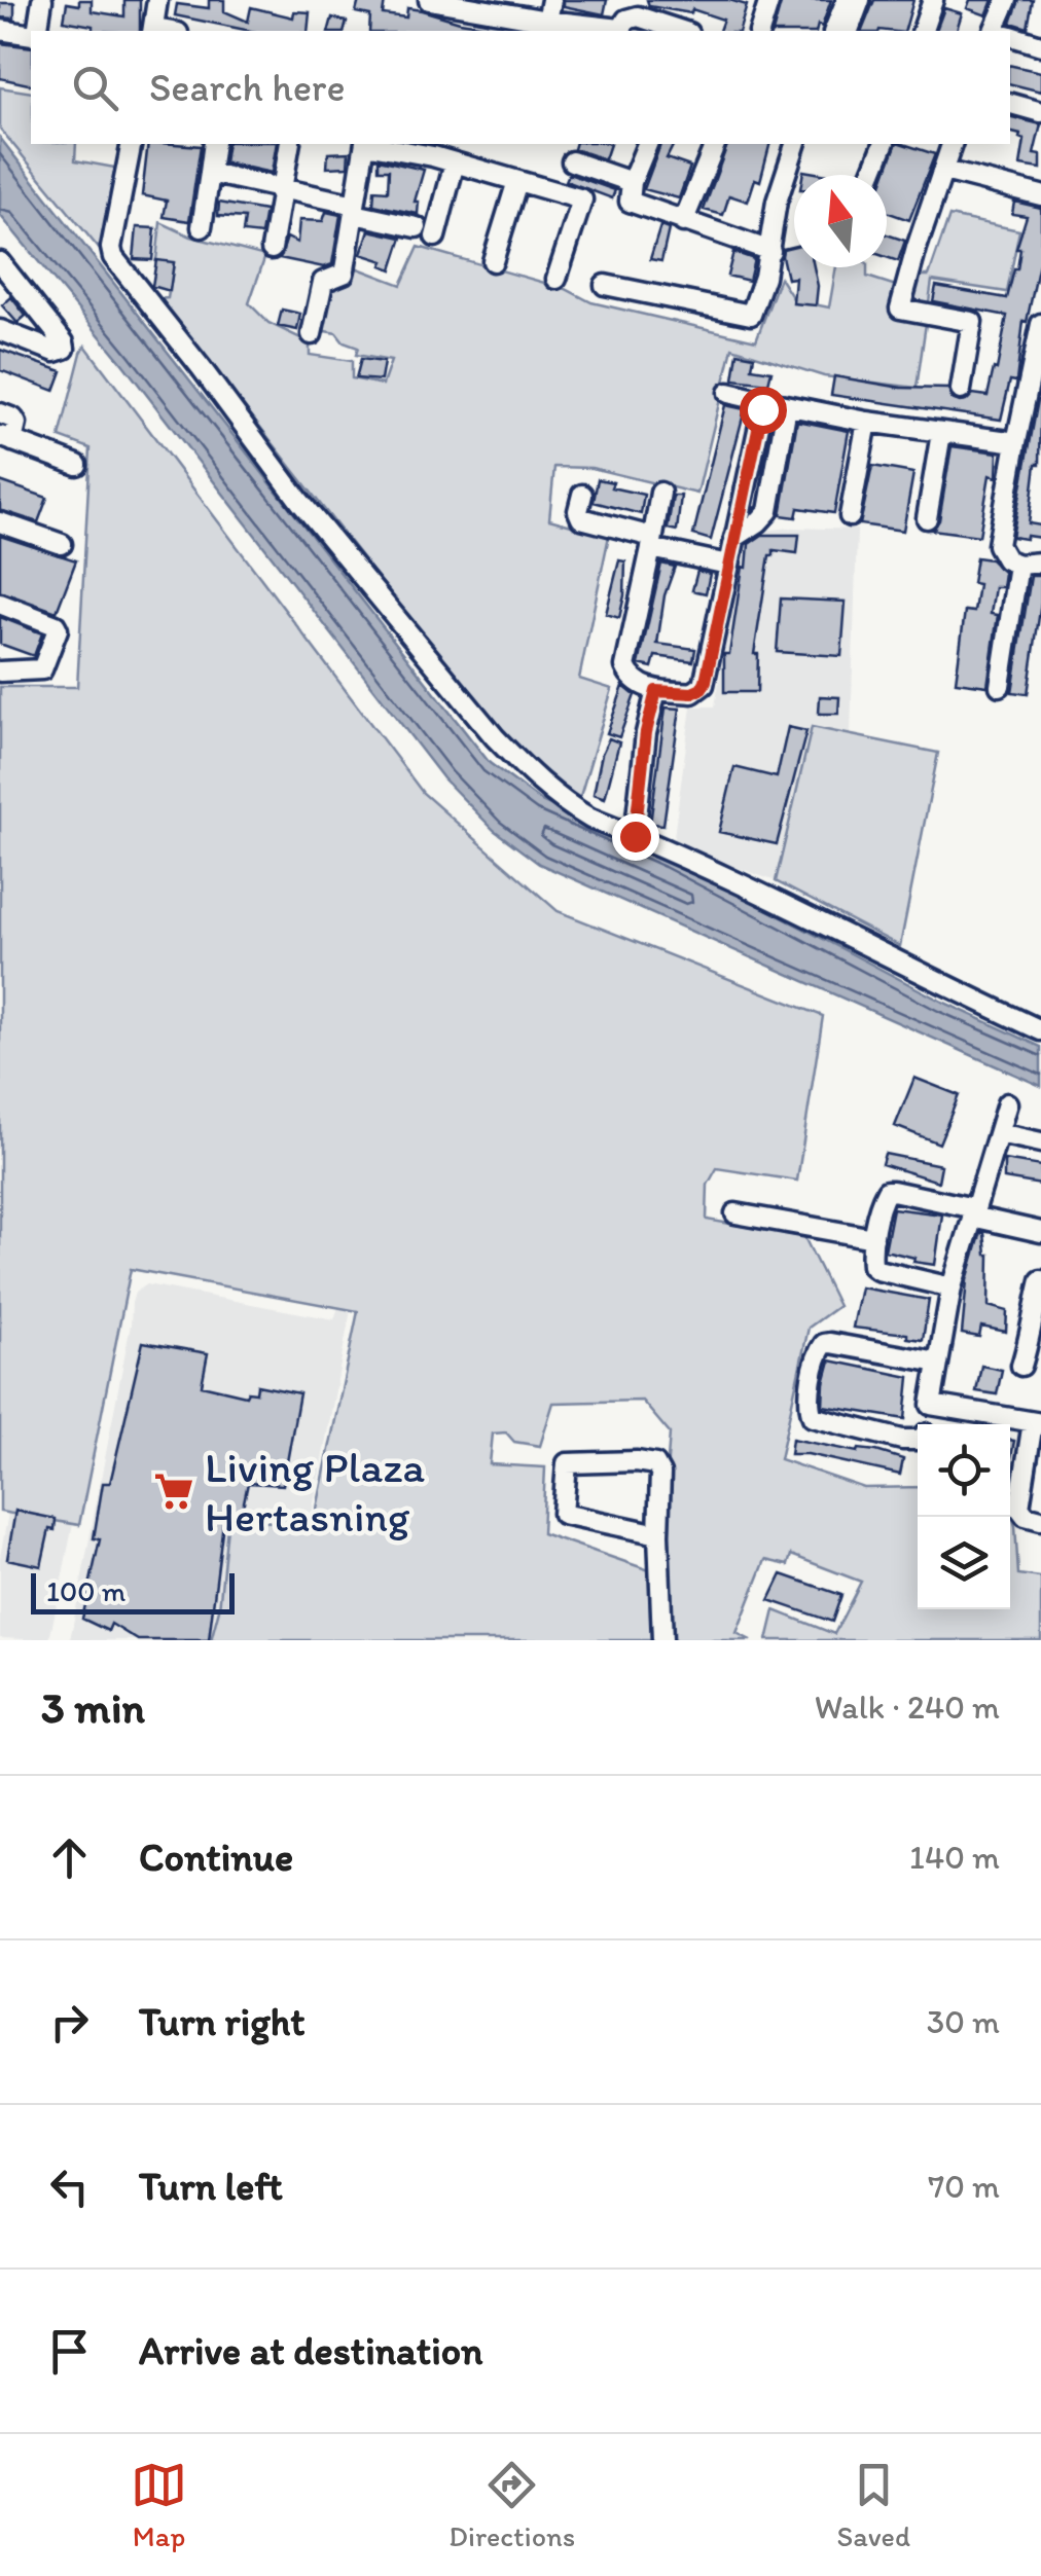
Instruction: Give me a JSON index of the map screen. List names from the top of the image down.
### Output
{
  "places": {
    "supermarket": ["Living Plaza Hertasning"]
  },
  "scale_bar": "100 m",
  "north": "top",
  "page": {
    "search": "Search here",
    "scale": "100 m",
    "heading": ["3 min", "Walk · 240 m"],
    "list": [
      ["Continue", "140 m"],
      ["Turn right", "30 m"],
      ["Turn left", "70 m"],
      "Arrive at destination"
    ],
    "nav": ["Map", "Directions", "Saved"]
  }
}
